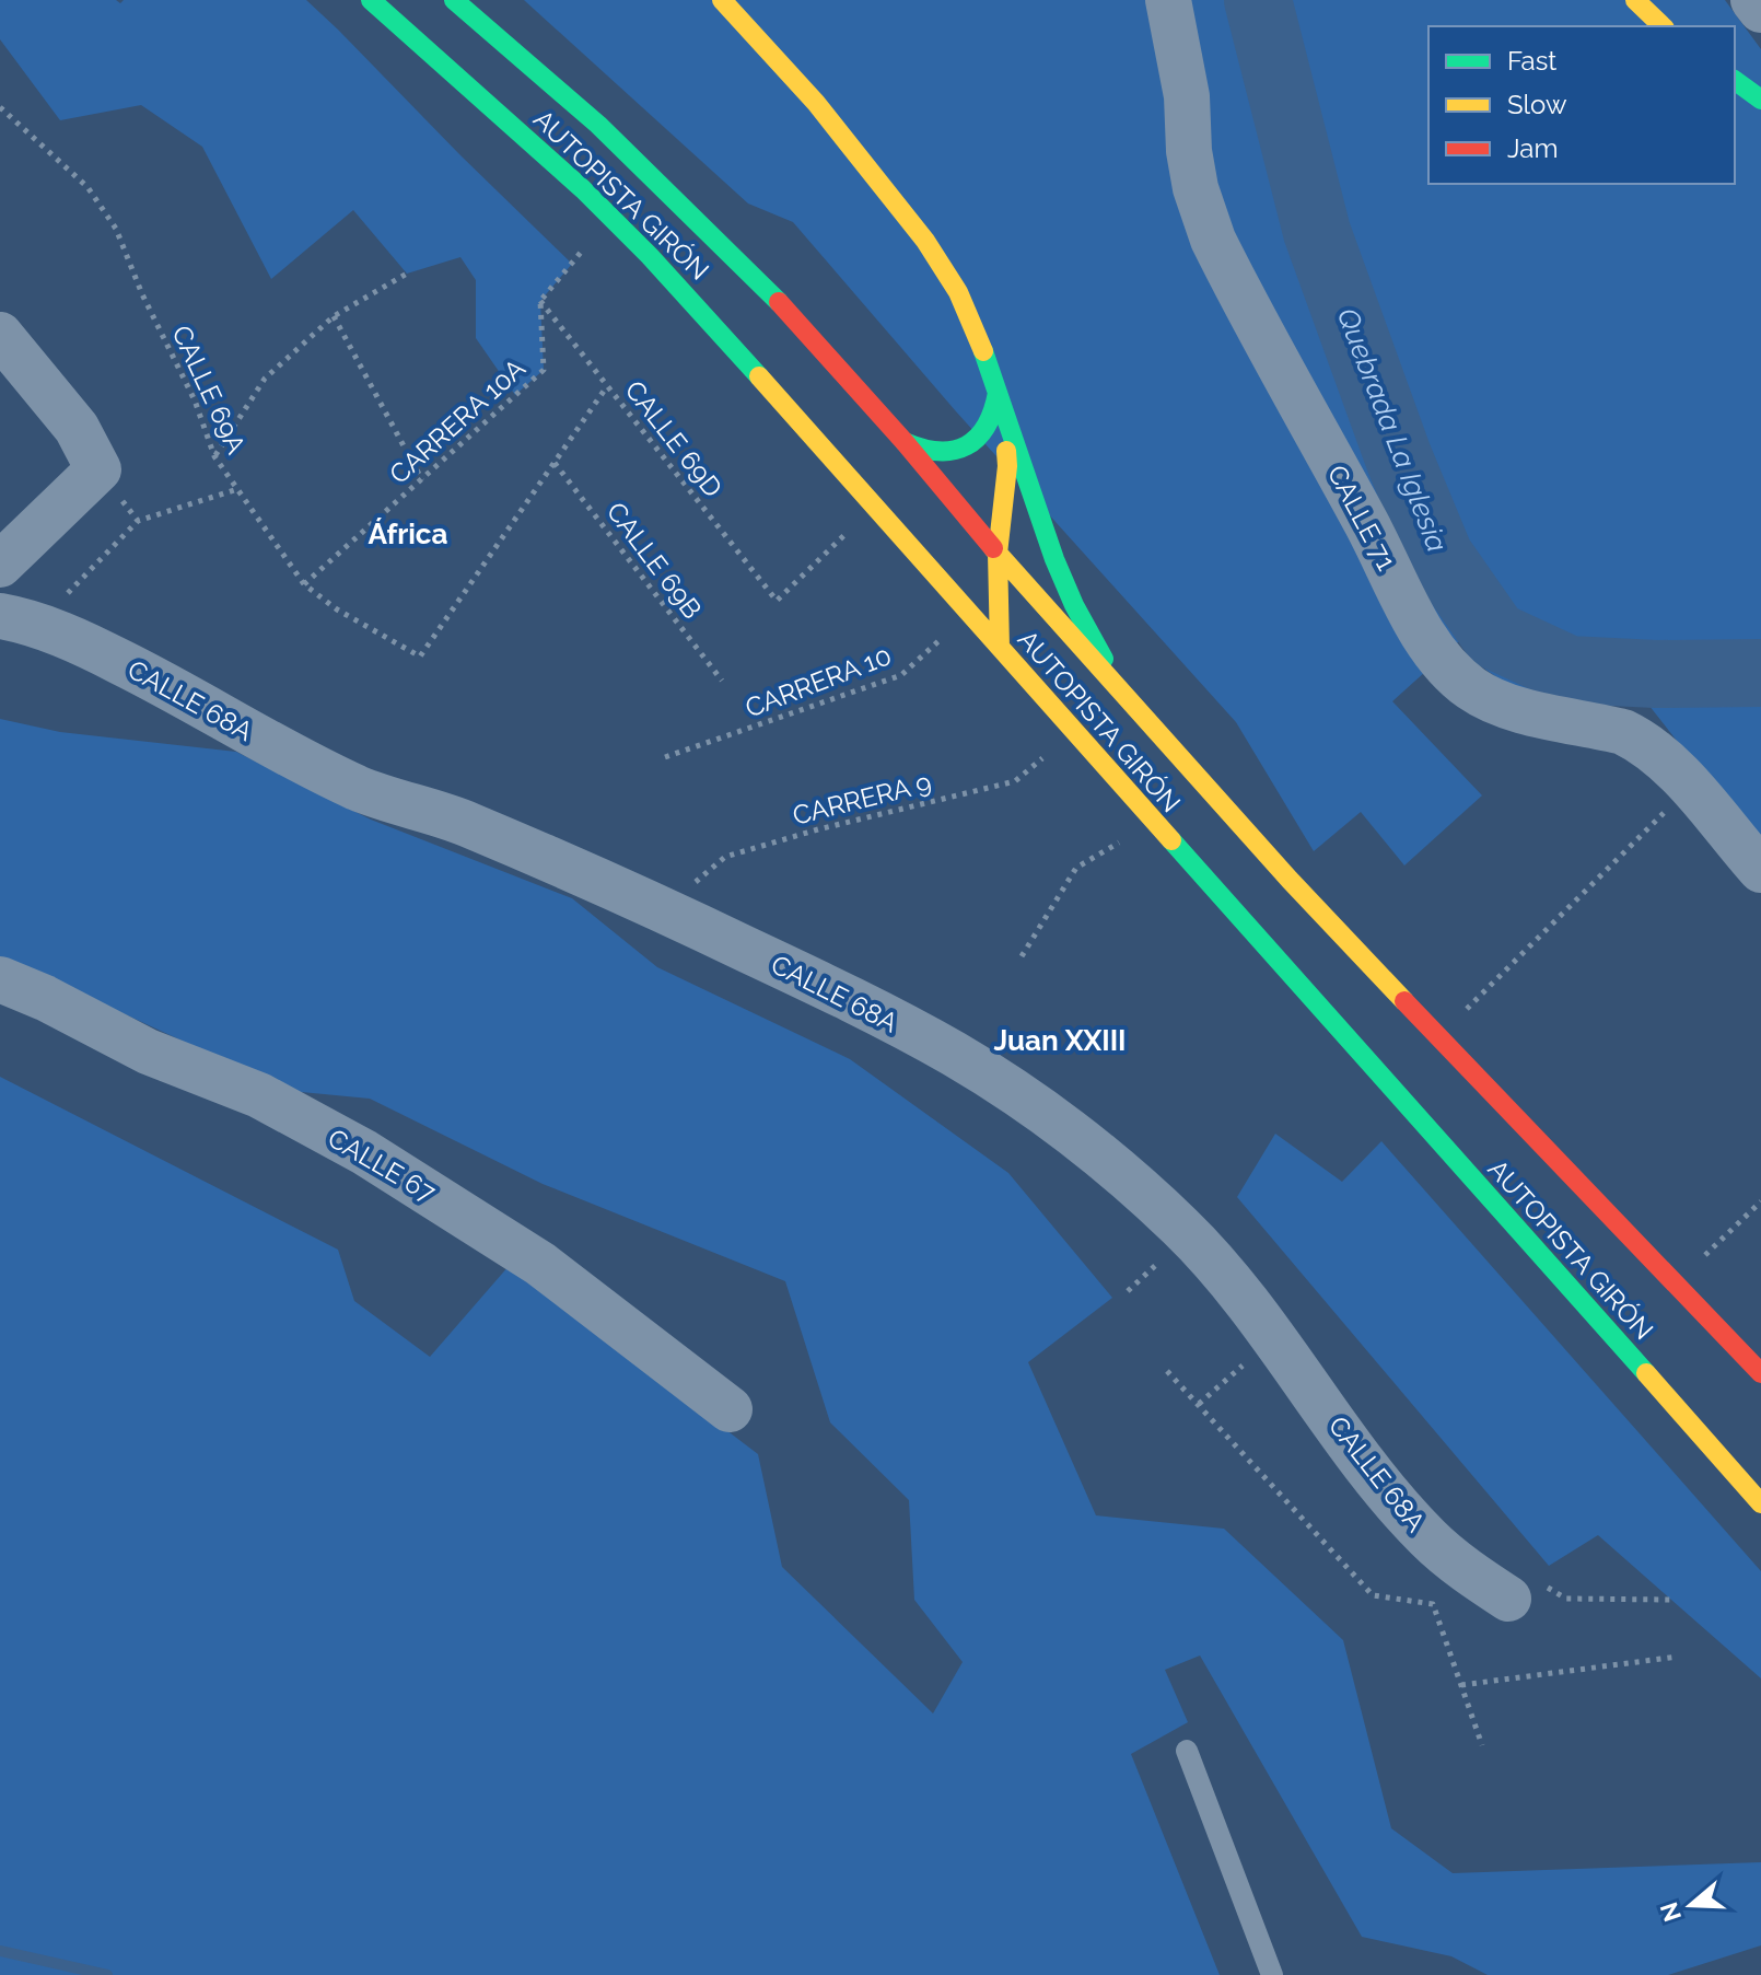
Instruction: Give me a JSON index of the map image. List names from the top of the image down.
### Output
{
  "streets": {
    "main road": ["AUTOPISTA GIRÓN"],
    "street": ["CALLE 71", "CALLE 68A", "CALLE 67"],
    "path": [
      "CALLE 69A",
      "CARRERA 10A",
      "CALLE 69D",
      "CALLE 69B",
      "CARRERA 10",
      "CARRERA 9"
    ]
  },
  "crossings": [
    ["AUTOPISTA GIRÓN", "CALLE 69D"],
    ["AUTOPISTA GIRÓN", "CARRERA 10"],
    ["AUTOPISTA GIRÓN", "CARRERA 9"],
    ["CALLE 69A", "CARRERA 10A"],
    ["CALLE 69A", "CALLE 69B"],
    ["CARRERA 10A", "CALLE 69D"],
    ["CALLE 68A", "CARRERA 9"]
  ],
  "districts": ["África", "Juan XXIII"],
  "water": ["Quebrada La Iglesia"],
  "legend": ["Fast", "Slow", "Jam"],
  "north": "left"
}
